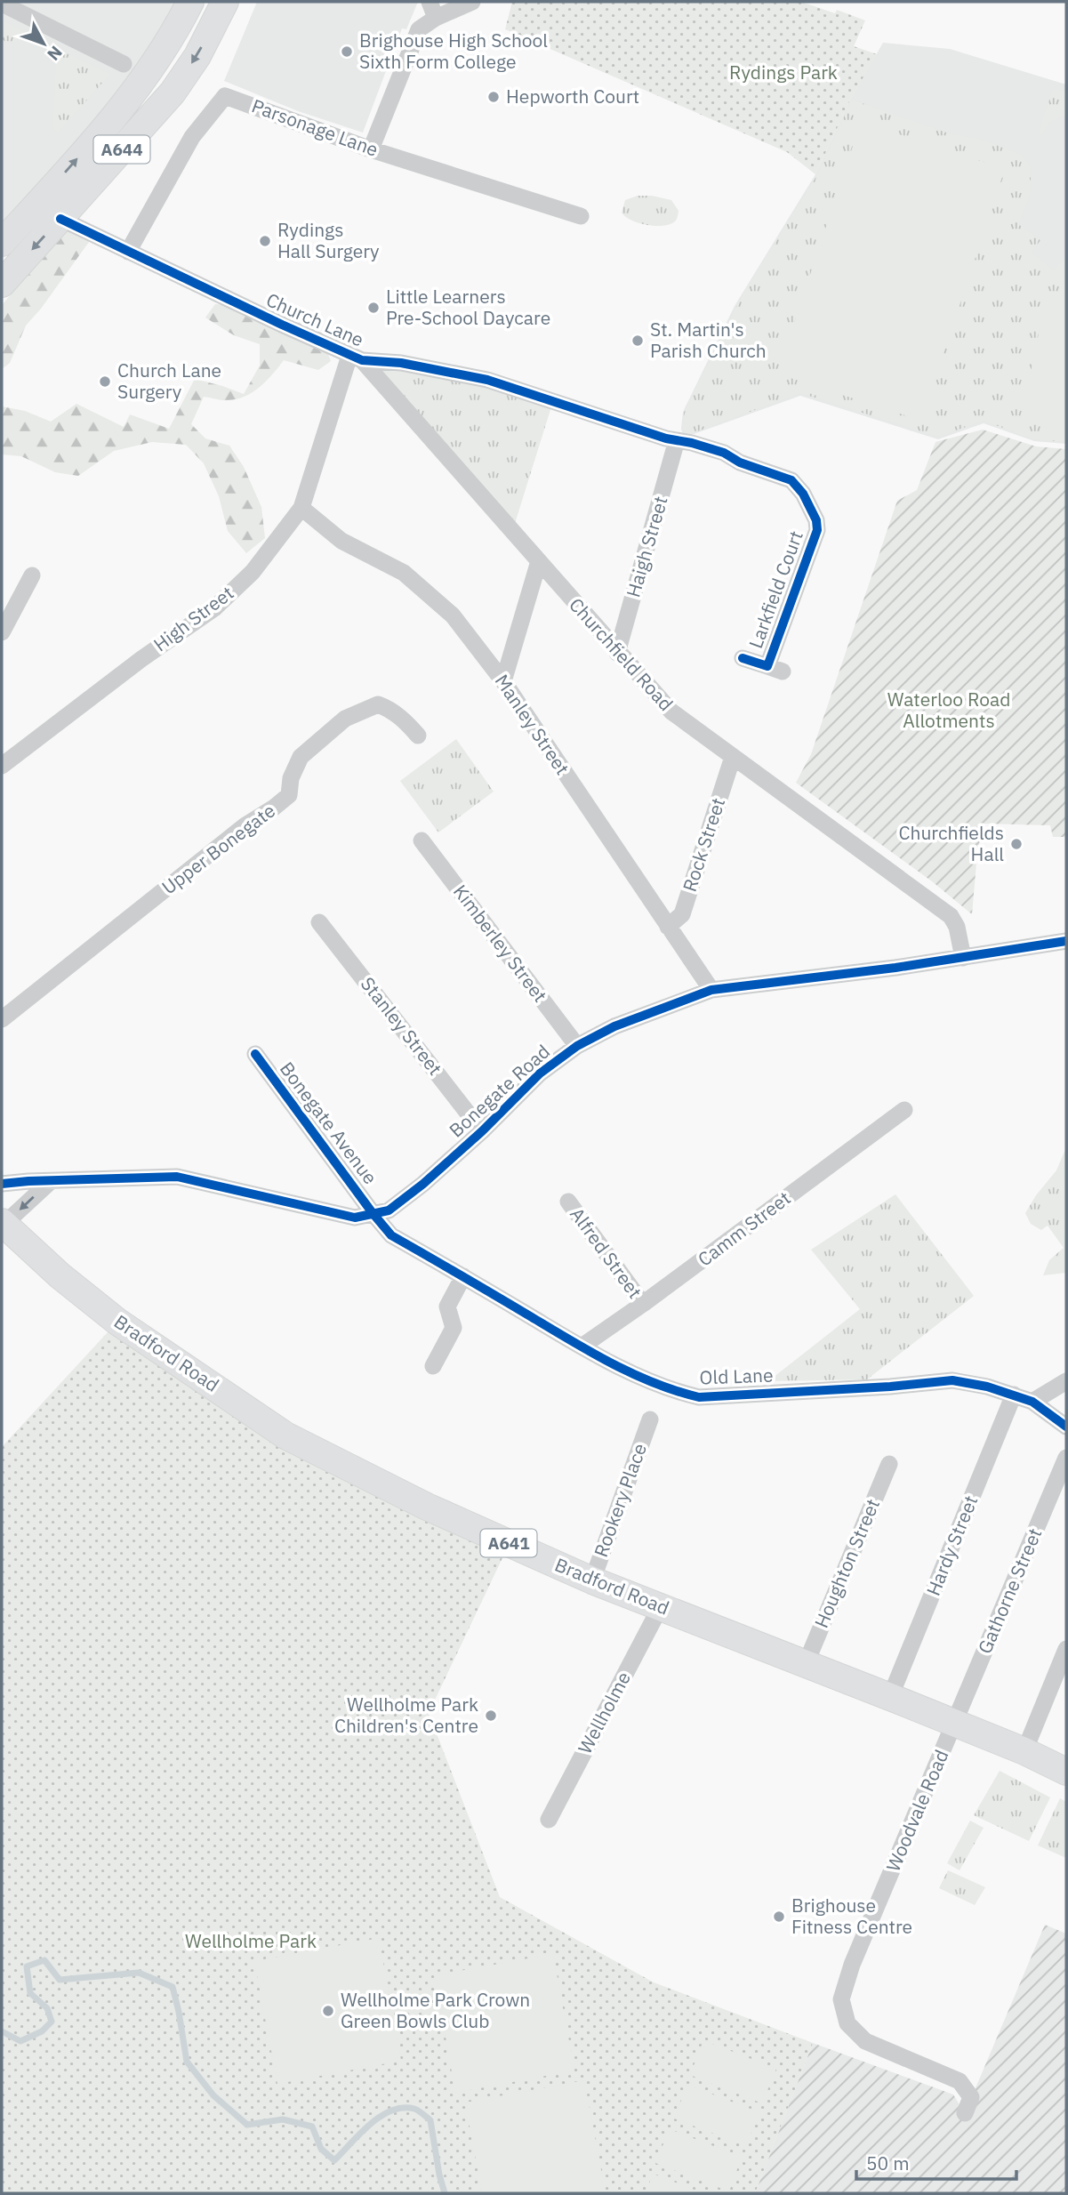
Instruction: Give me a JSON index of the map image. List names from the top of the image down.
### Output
{
  "streets": {
    "main road": ["A644", "Bradford Road", "A641"],
    "street": [
      "Parsonage Lane",
      "Church Lane",
      "Haigh Street",
      "Larkfield Court",
      "High Street",
      "Churchfield Road",
      "Manley Street",
      "Rock Street",
      "Upper Bonegate",
      "Kimberley Street",
      "Stanley Street",
      "Bonegate Road",
      "Bonegate Avenue",
      "Camm Street",
      "Alfred Street",
      "Old Lane",
      "Rookery Place",
      "Hardy Street",
      "Houghton Street",
      "Gathorne Street",
      "Wellholme",
      "Woodvale Road"
    ]
  },
  "crossings": [
    ["Parsonage Lane", "Church Lane"],
    ["A644", "Church Lane"],
    ["Church Lane", "Haigh Street"],
    ["Church Lane", "Larkfield Court"],
    ["Church Lane", "High Street"],
    ["Church Lane", "Churchfield Road"],
    ["Haigh Street", "Larkfield Court"],
    ["Haigh Street", "Churchfield Road"],
    ["High Street", "Churchfield Road"],
    ["High Street", "Manley Street"],
    ["Churchfield Road", "Rock Street"],
    ["Churchfield Road", "Bonegate Road"],
    ["Manley Street", "Rock Street"],
    ["Manley Street", "Bonegate Road"],
    ["Kimberley Street", "Bonegate Road"],
    ["Stanley Street", "Bonegate Road"],
    ["Bonegate Road", "Bonegate Avenue"],
    ["Bonegate Road", "Old Lane"],
    ["Bonegate Avenue", "Old Lane"],
    ["Camm Street", "Alfred Street"],
    ["Camm Street", "Old Lane"],
    ["Bradford Road", "Rookery Place"],
    ["Bradford Road", "Hardy Street"],
    ["Bradford Road", "Houghton Street"],
    ["Bradford Road", "Gathorne Street"],
    ["Bradford Road", "Wellholme"],
    ["Bradford Road", "Woodvale Road"],
    ["Old Lane", "Hardy Street"],
    ["Gathorne Street", "Woodvale Road"]
  ],
  "parks": ["Rydings Park", "Waterloo Road Allotments", "Wellholme Park"],
  "places": [
    "Brighouse High School Sixth Form College",
    "Hepworth Court",
    "Rydings Hall Surgery",
    "Little Learners Pre-School Daycare",
    "St. Martin's Parish Church",
    "Church Lane Surgery",
    "Churchfields Hall",
    "Wellholme Park Children's Centre",
    "Brighouse Fitness Centre",
    "Wellholme Park Crown Green Bowls Club"
  ],
  "scale_bar": "50 m",
  "north": "bottom right"
}
